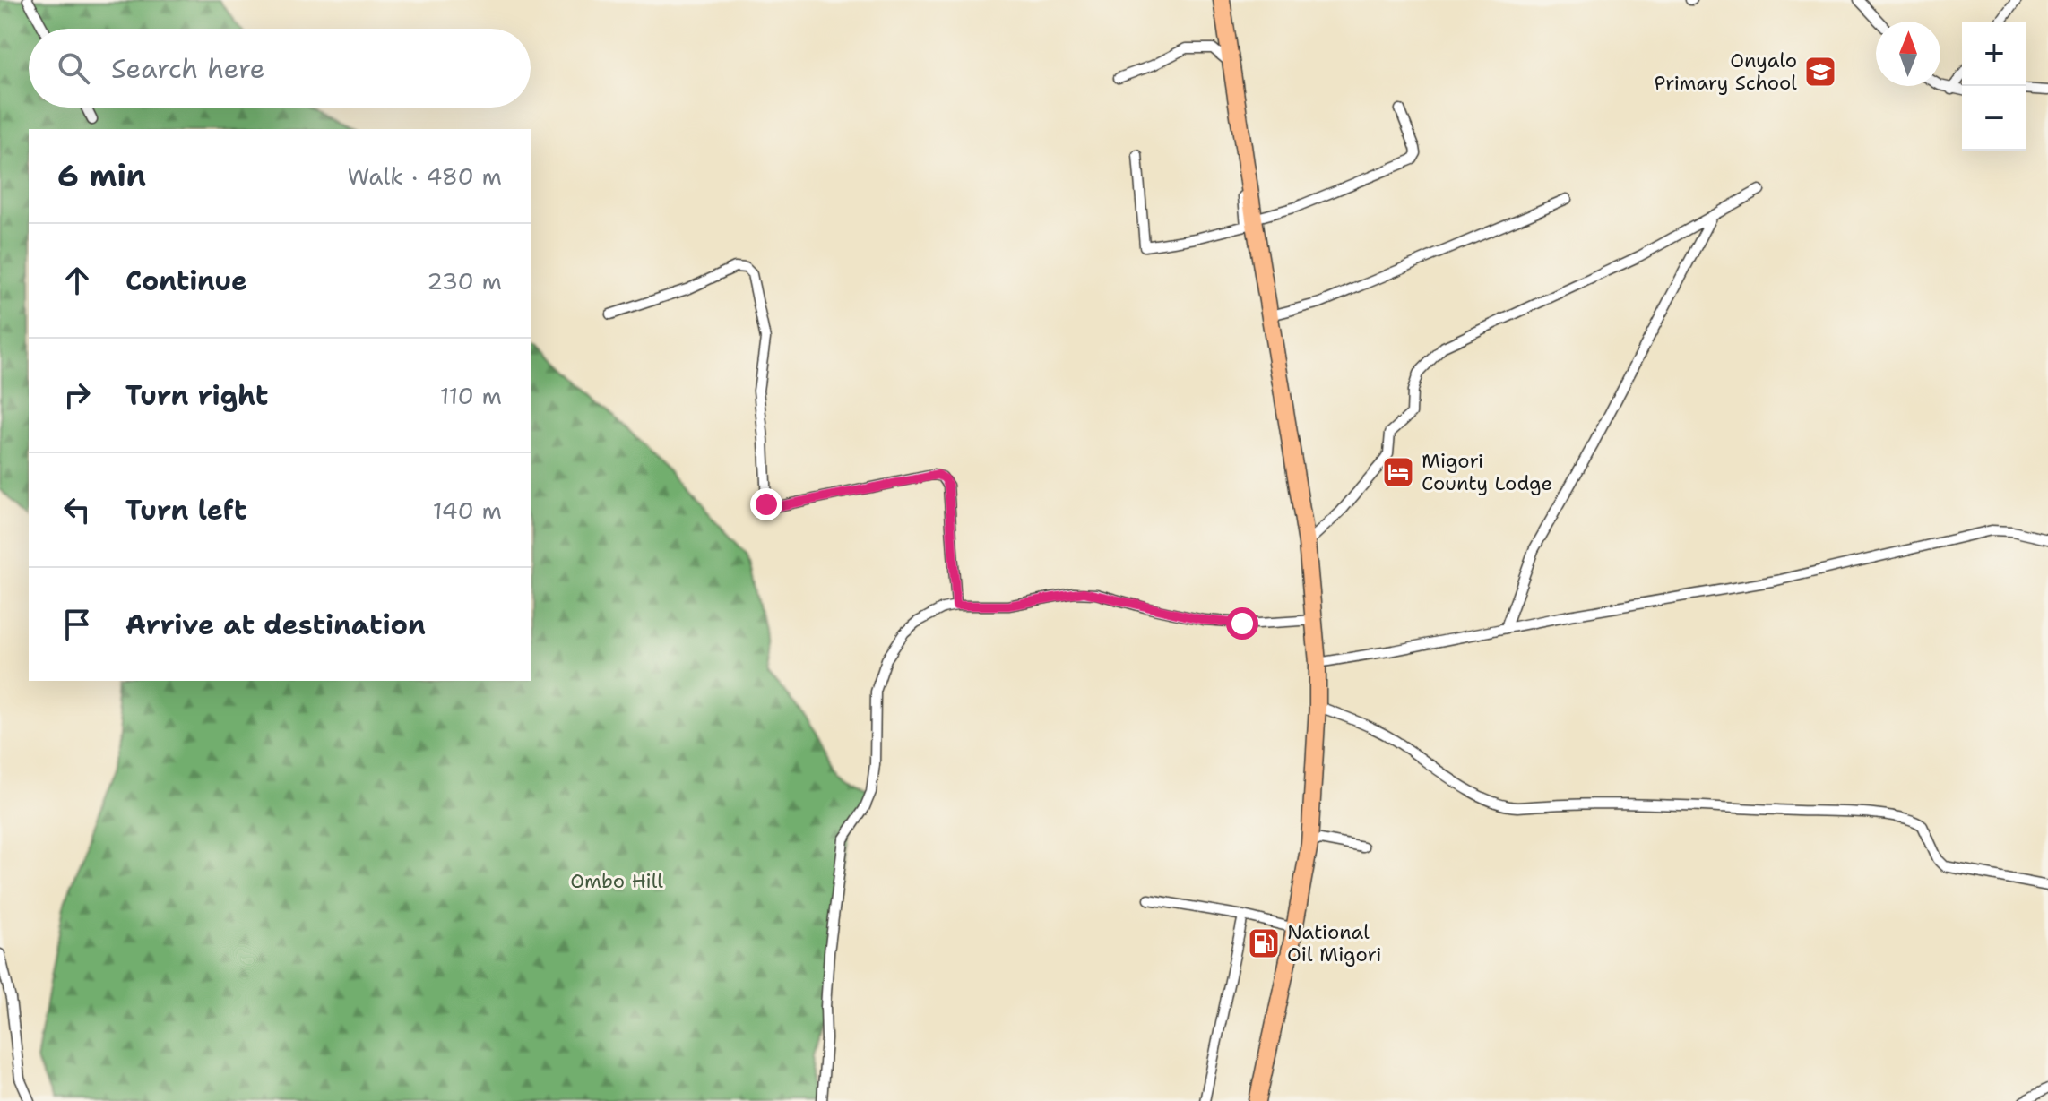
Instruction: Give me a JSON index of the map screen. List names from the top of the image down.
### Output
{
  "parks": ["Ombo Hill"],
  "places": {
    "school or university": ["Onyalo Primary School"],
    "hotel": ["Migori County Lodge"],
    "fuel station": ["National Oil Migori"]
  },
  "north": "top",
  "page": {
    "map_buttons": ["+", "−"],
    "search": "Search here",
    "heading": ["6 min", "Walk · 480 m"],
    "list": [
      ["Continue", "230 m"],
      ["Turn right", "110 m"],
      ["Turn left", "140 m"],
      "Arrive at destination"
    ]
  }
}
